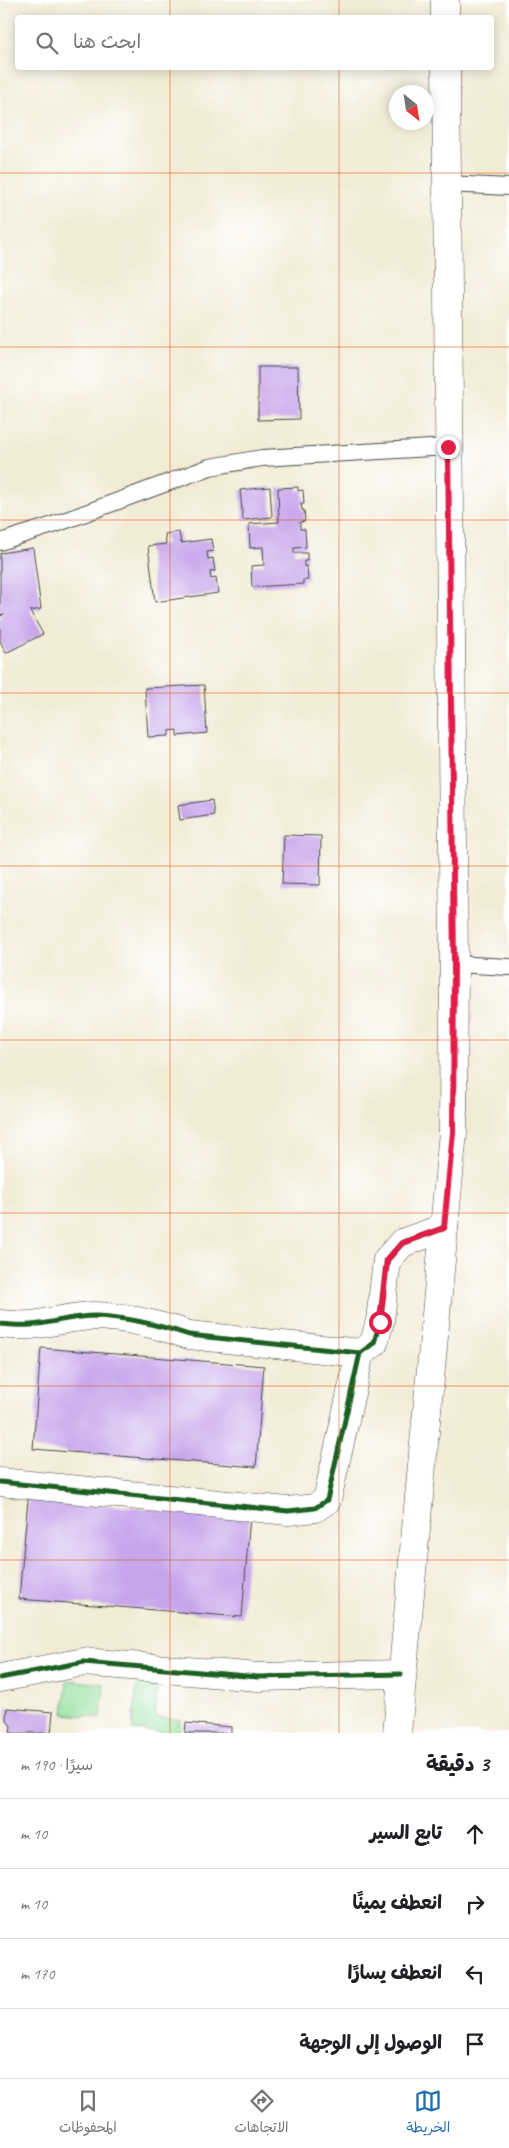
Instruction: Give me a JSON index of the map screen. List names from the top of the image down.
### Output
{
  "north": "bottom right",
  "page": {
    "search": "ابحث هنا",
    "heading": ["3 دقيقة", "سيرًا · 190 m"],
    "list": [
      ["تابع السير", "10 m"],
      ["انعطف يمينًا", "10 m"],
      ["انعطف يسارًا", "170 m"],
      "الوصول إلى الوجهة"
    ],
    "nav": ["الخريطة", "الاتجاهات", "المحفوظات"]
  }
}
